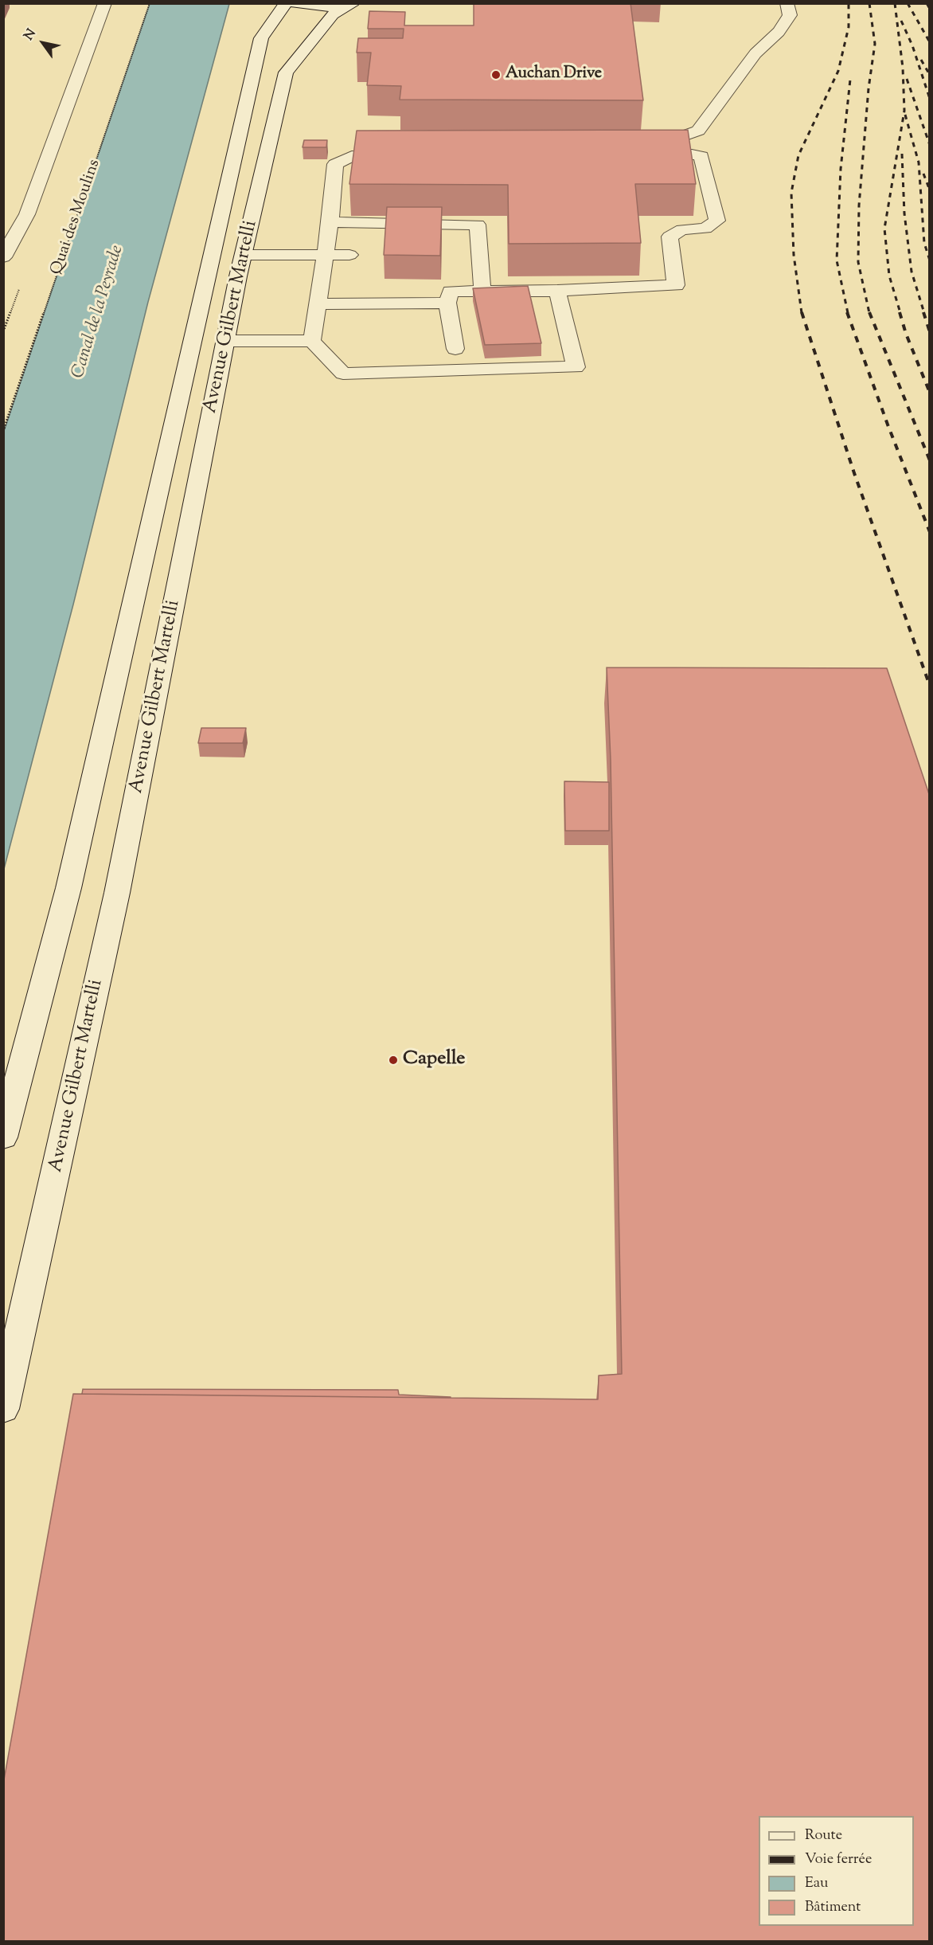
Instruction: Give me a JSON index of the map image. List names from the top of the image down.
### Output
{
  "streets": {
    "main road": ["Avenue Gilbert Martelli"],
    "path": ["Quai des Moulins"]
  },
  "water": ["Canal de la Peyrade"],
  "places": ["Auchan Drive", "Capelle"],
  "legend": [
    "Route",
    "Voie ferrée",
    "Eau",
    "Bâtiment"
  ],
  "north": "top left"
}
